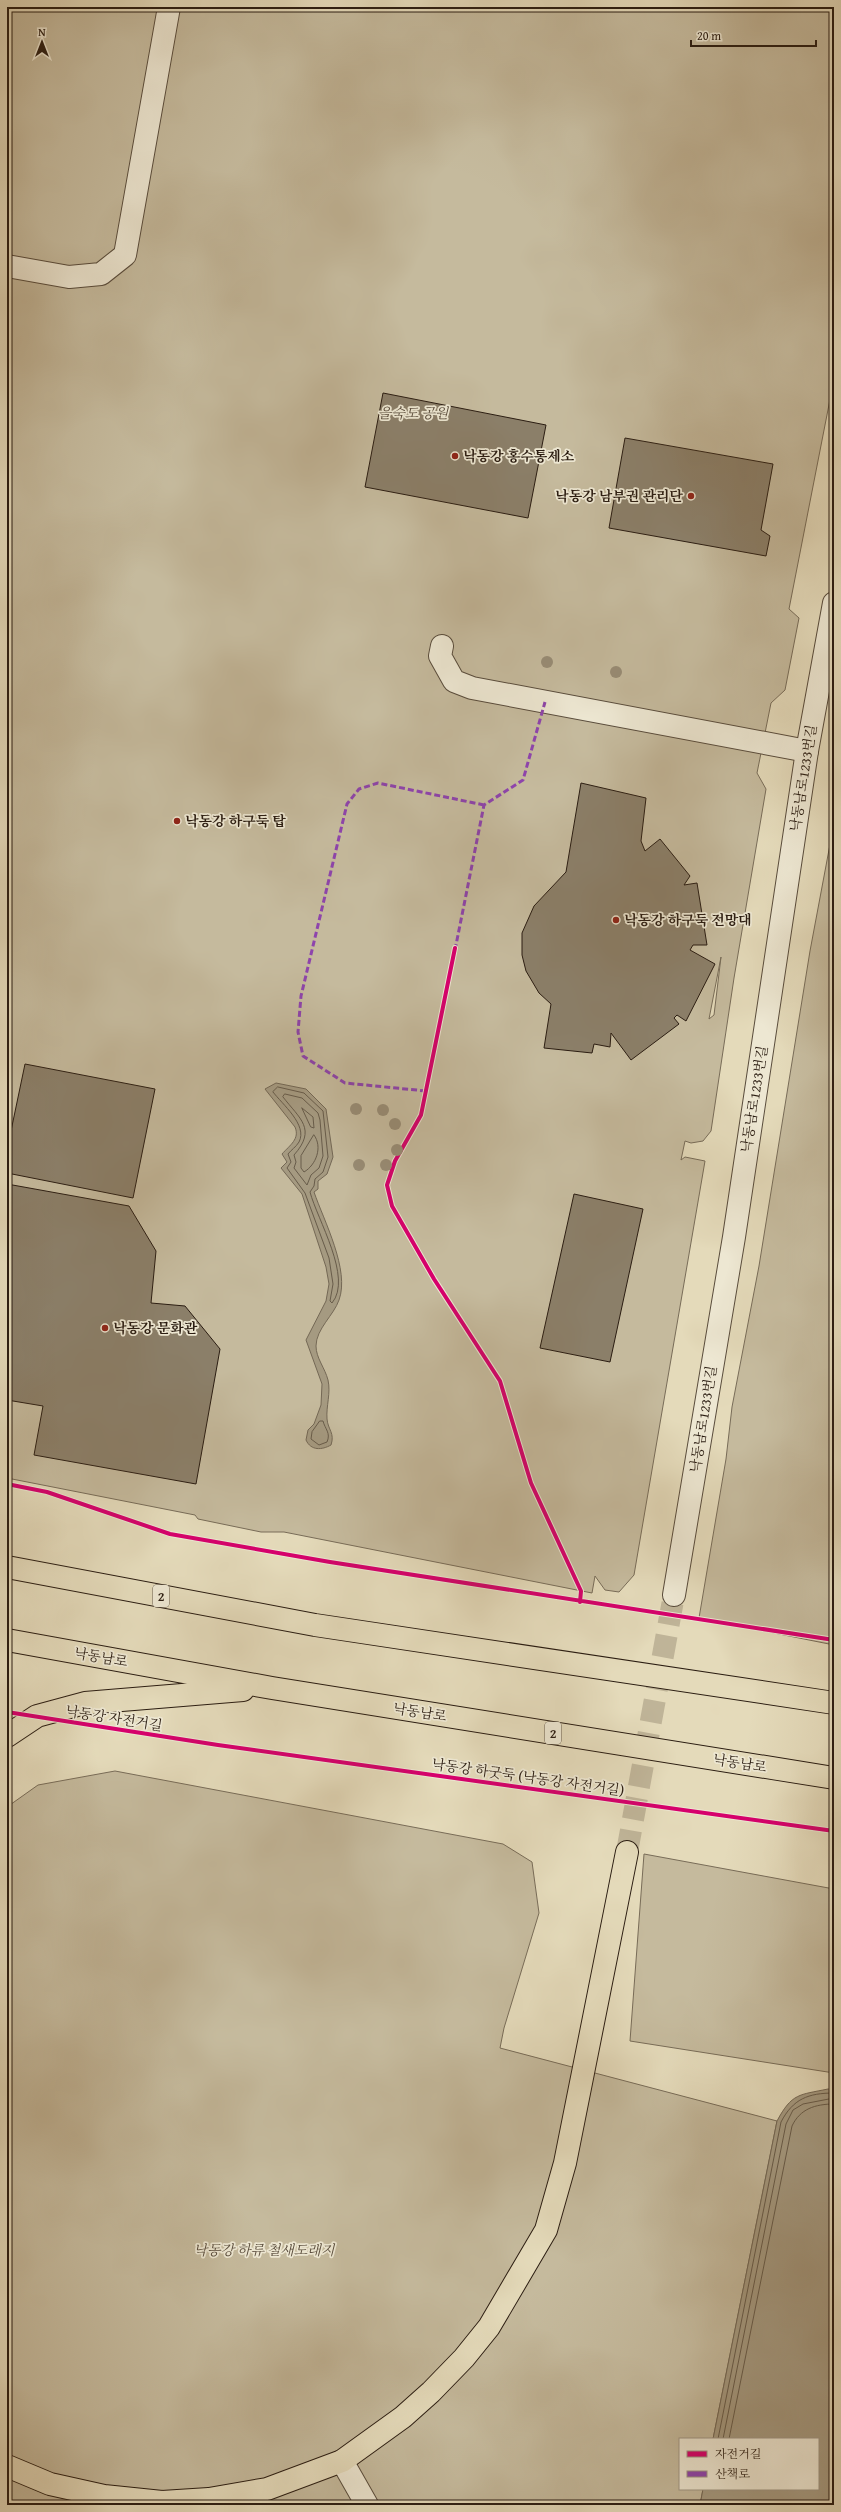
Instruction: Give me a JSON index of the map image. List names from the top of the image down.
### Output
{
  "streets": {
    "main road": ["2", "낙동남로"],
    "street": ["낙동남로1233번길"],
    "cycle path": ["낙동강 자전거길"]
  },
  "parks": ["을숙도 공원", "낙동강 하류 철새도래지"],
  "places": [
    "낙동강 홍수통제소",
    "낙동강 남부권 관리단",
    "낙동강 하구둑 탑",
    "낙동강 하구둑 전망대",
    "낙동강 문화관"
  ],
  "legend": ["자전거길", "산책로"],
  "scale_bar": "20 m",
  "north": "top"
}
